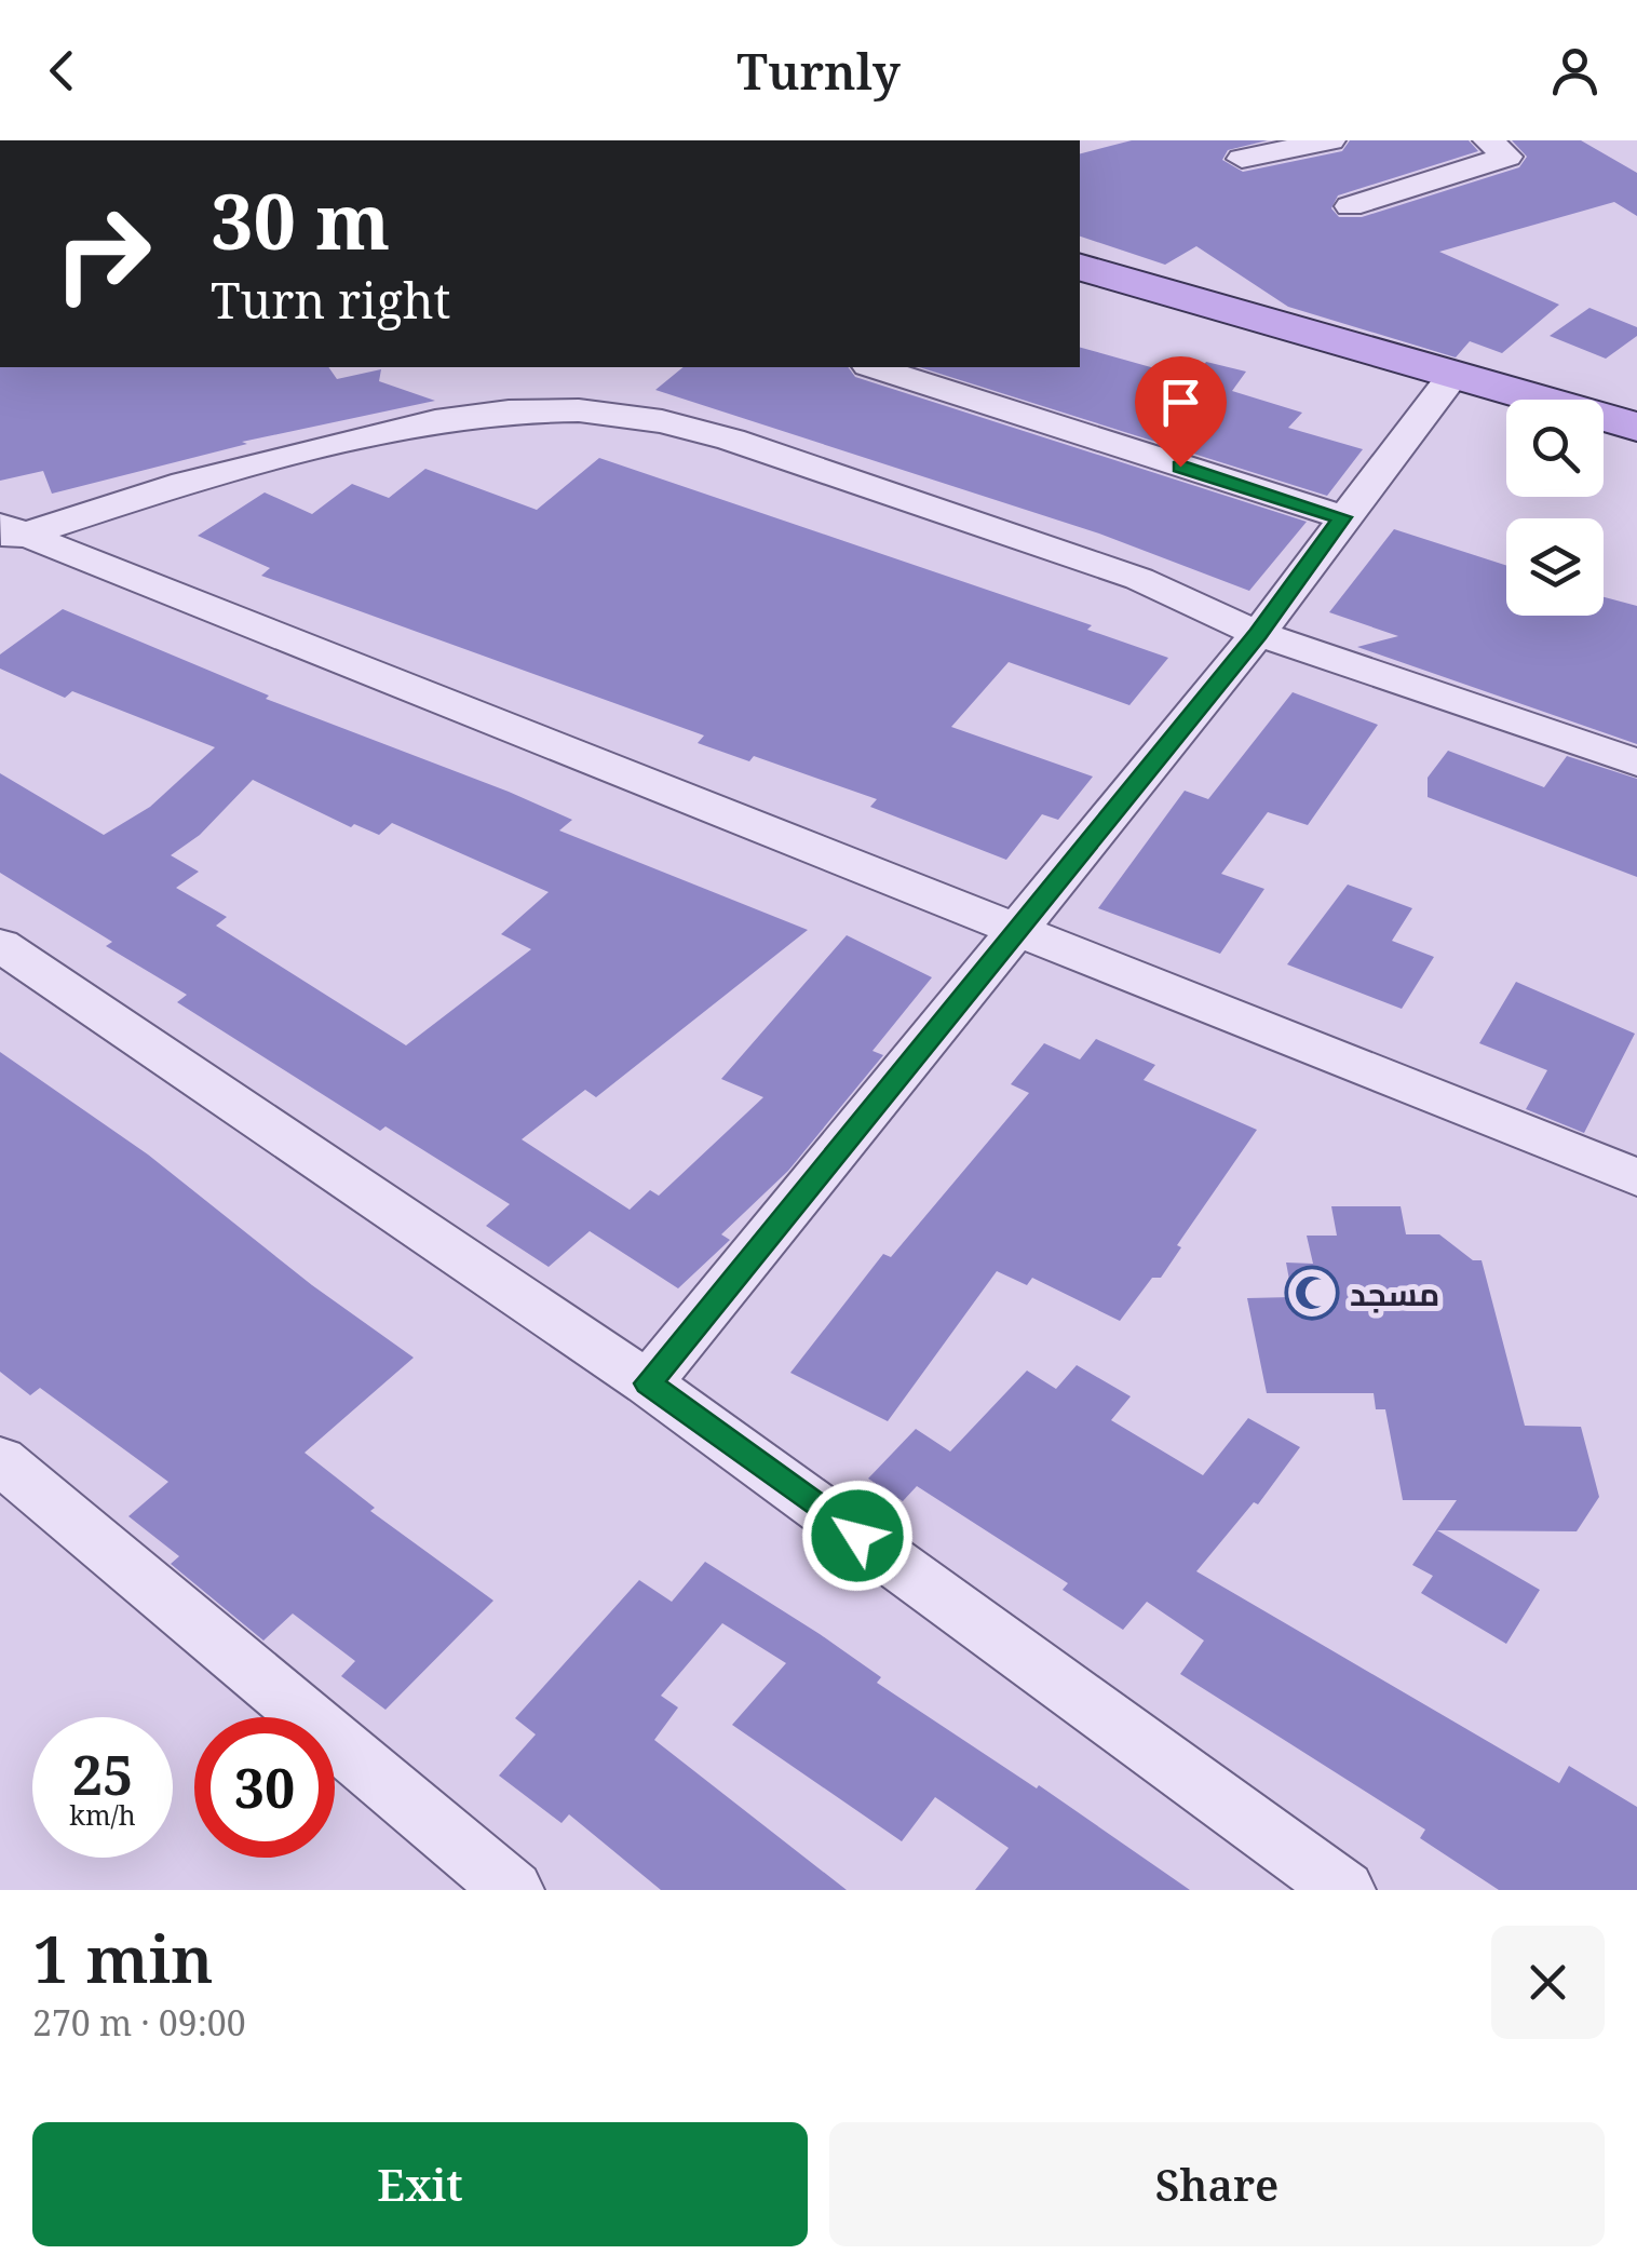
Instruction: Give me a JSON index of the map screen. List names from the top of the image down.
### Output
{
  "places": {
    "mosque": ["مسجد"]
  },
  "page": {
    "header": "Turnly",
    "turn": ["30 m", "Turn right"],
    "speed": "25 km/h",
    "limit": "30",
    "heading": ["1 min", "270 m · 09:00"],
    "buttons": ["Exit", "Share"]
  }
}
